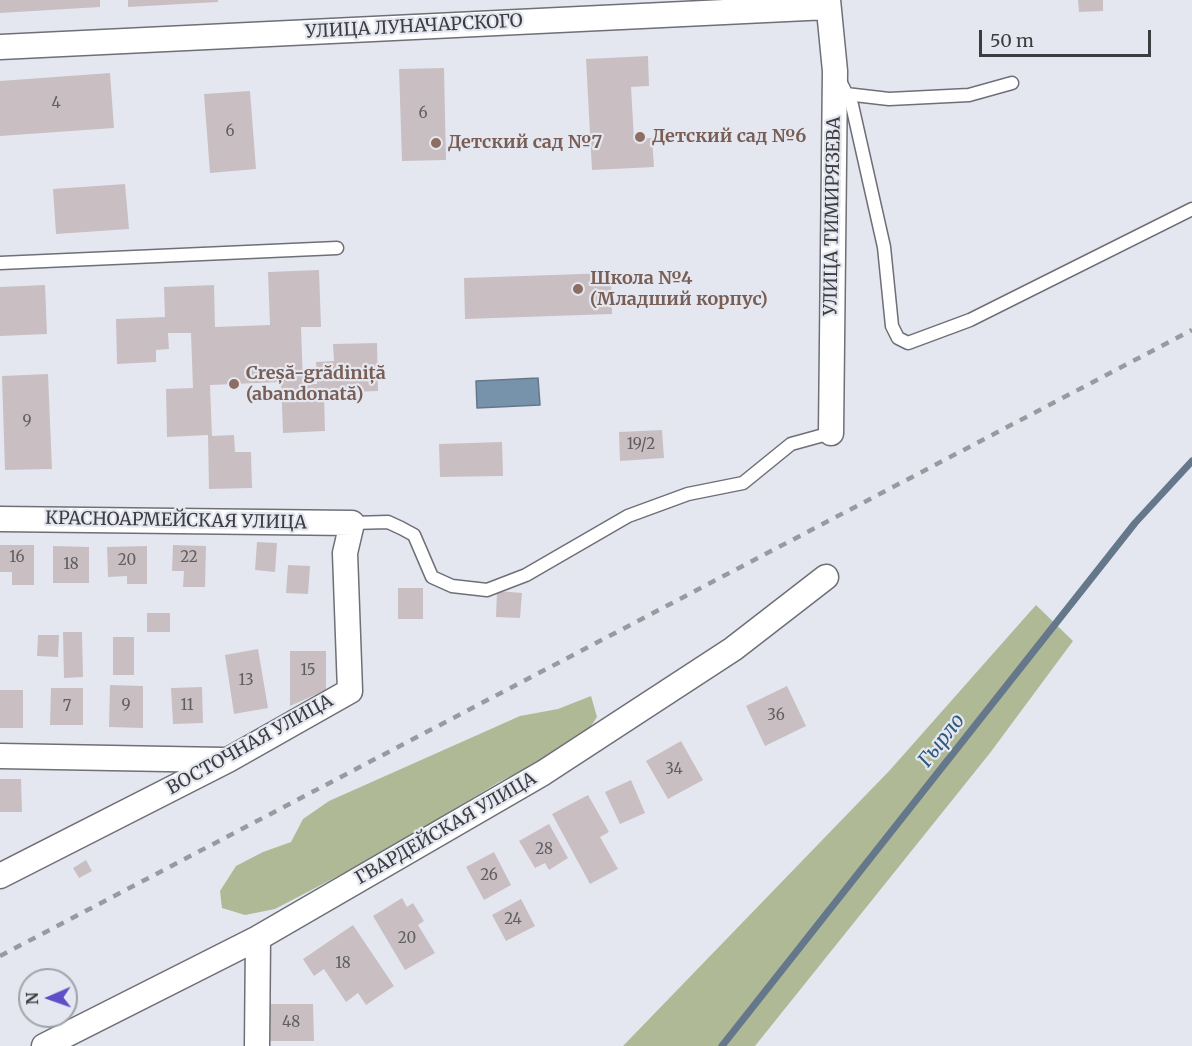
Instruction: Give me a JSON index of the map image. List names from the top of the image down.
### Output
{
  "streets": {
    "street": [
      "УЛИЦА ЛУНАЧАРСКОГО",
      "УЛИЦА ТИМИРЯЗЕВА",
      "КРАСНОАРМЕЙСКАЯ УЛИЦА",
      "ВОСТОЧНАЯ УЛИЦА",
      "ГВАРДЕЙСКАЯ УЛИЦА"
    ]
  },
  "crossings": [
    ["УЛИЦА ЛУНАЧАРСКОГО", "УЛИЦА ТИМИРЯЗЕВА"],
    ["КРАСНОАРМЕЙСКАЯ УЛИЦА", "ВОСТОЧНАЯ УЛИЦА"]
  ],
  "water": ["Гырло"],
  "places": [
    "Детский сад №6",
    "Детский сад №7",
    "Школа №4 (Младший корпус)",
    "Creșă-grădiniță (abandonată)"
  ],
  "house_numbers": [
    "4",
    "6",
    "6",
    "9",
    "19/2",
    "16",
    "22",
    "20",
    "18",
    "15",
    "13",
    "9",
    "11",
    "7",
    "36",
    "34",
    "28",
    "26",
    "24",
    "20",
    "18",
    "48"
  ],
  "scale_bar": "50 m",
  "north": "left"
}
